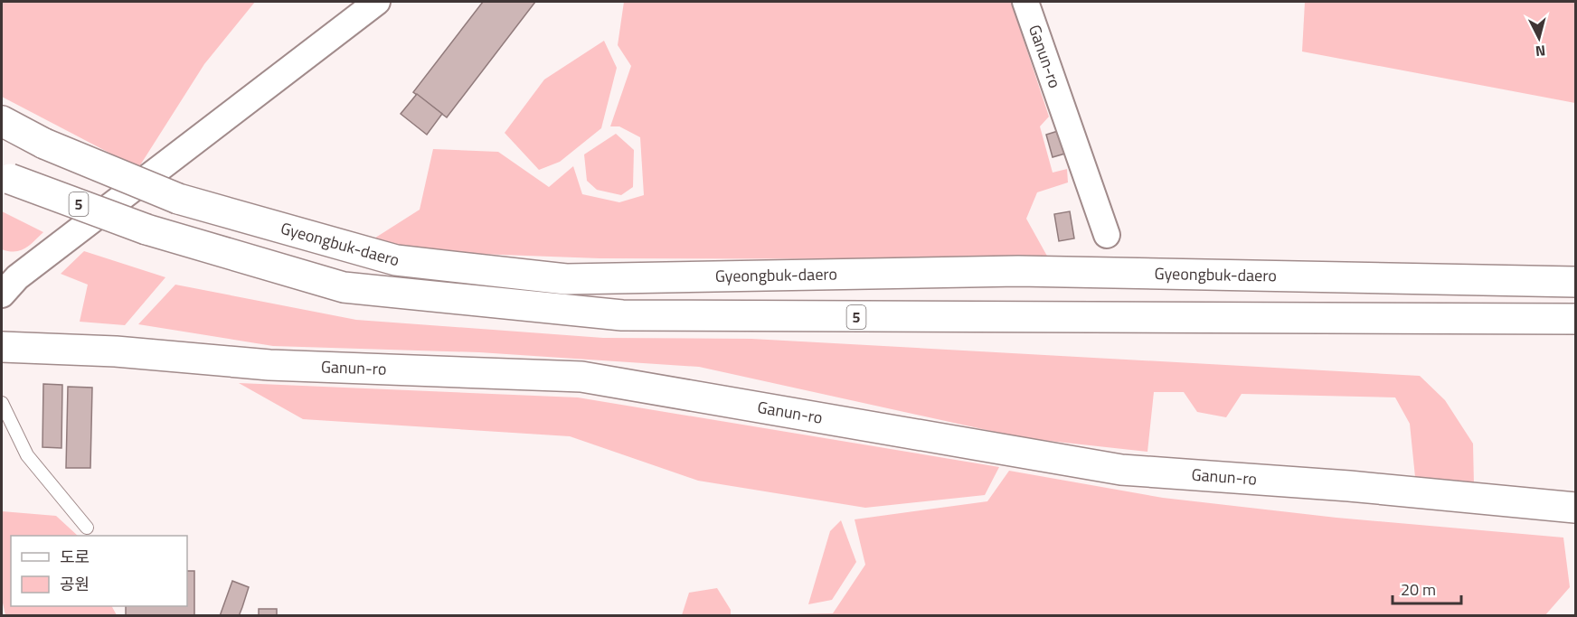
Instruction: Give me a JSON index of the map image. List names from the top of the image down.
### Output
{
  "streets": {
    "main road": ["Ganun-ro", "5", "Gyeongbuk-daero"]
  },
  "legend": ["도로", "공원"],
  "scale_bar": "20 m",
  "north": "bottom"
}
